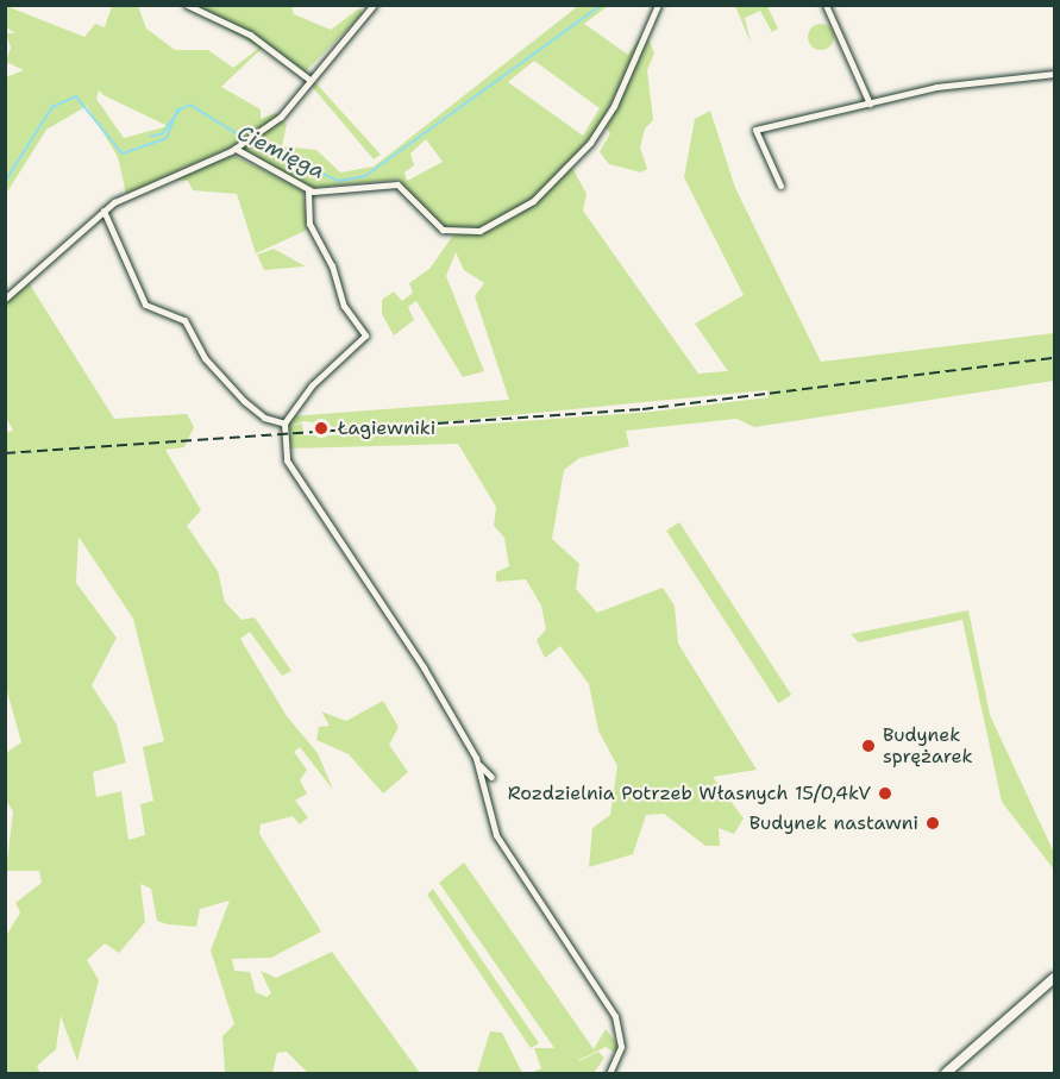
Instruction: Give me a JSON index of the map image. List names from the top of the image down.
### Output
{
  "water": ["Ciemięga"],
  "places": [
    "Łagiewniki",
    "Budynek sprężarek",
    "Rozdzielnia Potrzeb Własnych 15/0,4kV",
    "Budynek nastawni"
  ]
}
